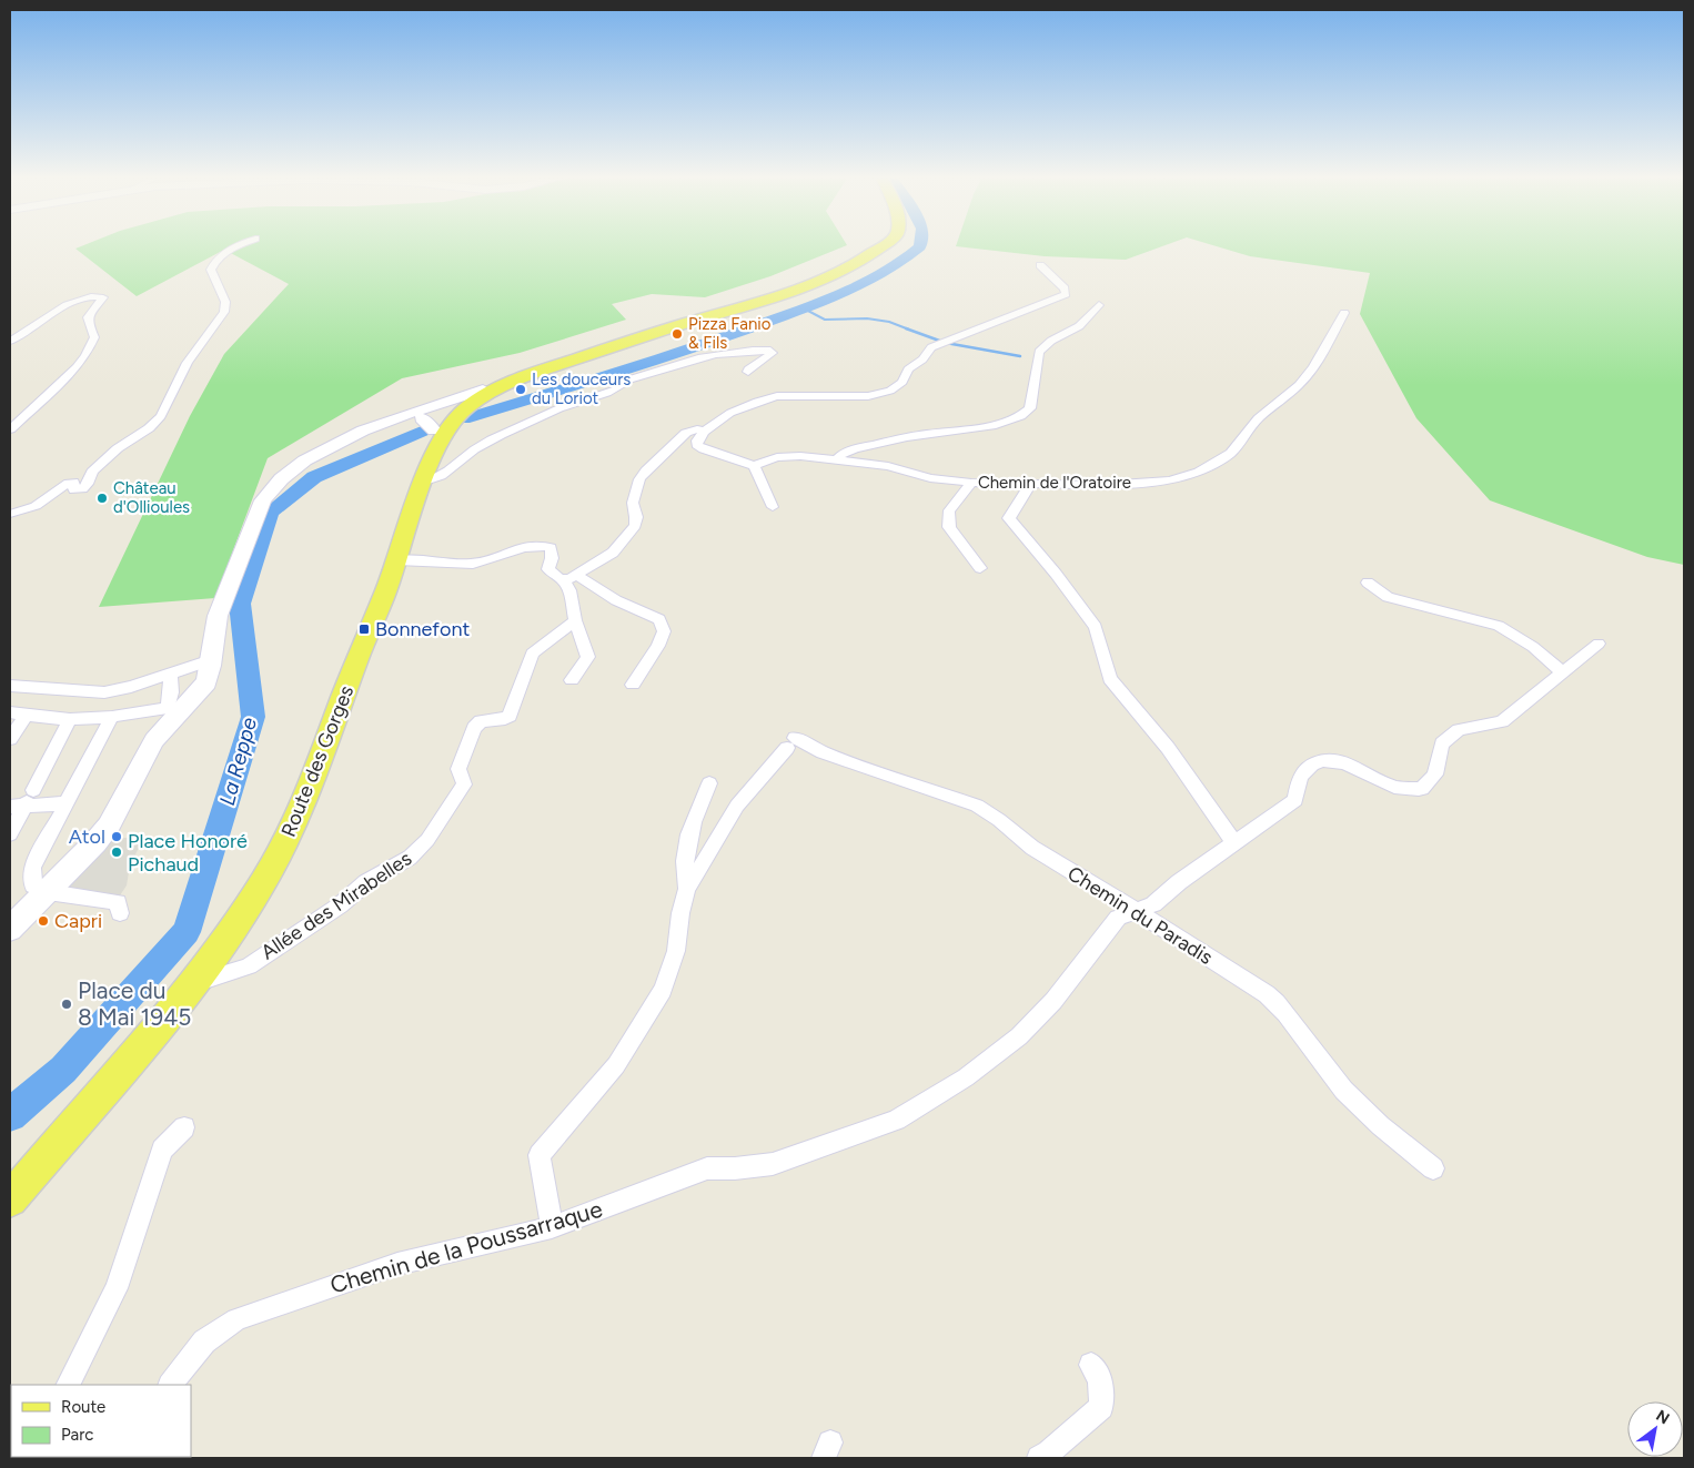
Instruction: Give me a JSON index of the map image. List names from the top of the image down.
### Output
{
  "streets": {
    "main road": ["Route des Gorges"],
    "street": [
      "Chemin de l'Oratoire",
      "Allée des Mirabelles",
      "Chemin du Paradis",
      "Chemin de la Poussarraque"
    ]
  },
  "crossings": [
    ["Route des Gorges", "Allée des Mirabelles"],
    ["Chemin du Paradis", "Chemin de la Poussarraque"]
  ],
  "water": ["La Reppe"],
  "places": {
    "other": [
      "Pizza Fanio & Fils",
      "Les douceurs du Loriot",
      "Château d'Ollioules",
      "Atol",
      "Place Honoré Pichaud",
      "Capri",
      "Place du 8 Mai 1945"
    ],
    "transit": ["Bonnefont"]
  },
  "legend": ["Route", "Parc"],
  "north": "top right"
}
